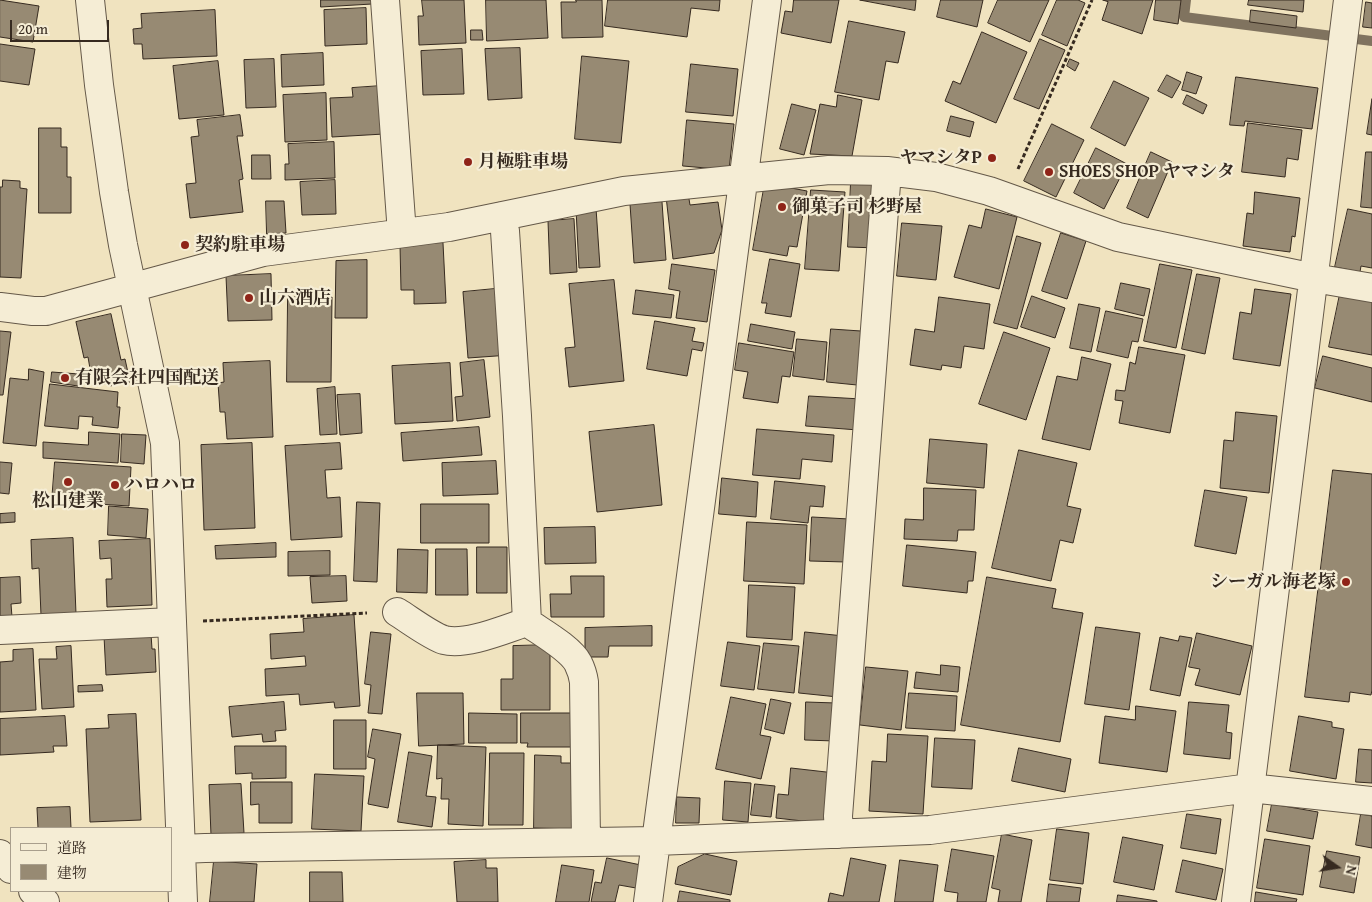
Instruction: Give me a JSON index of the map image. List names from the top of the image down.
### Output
{
  "places": [
    "ヤマシタP",
    "月極駐車場",
    "SHOES SHOP ヤマシタ",
    "御菓子司 杉野屋",
    "契約駐車場",
    "山六酒店",
    "有限会社四国配送",
    "松山建業",
    "ハロハロ",
    "シーガル海老塚"
  ],
  "legend": ["道路", "建物"],
  "scale_bar": "20 m",
  "north": "right"
}
